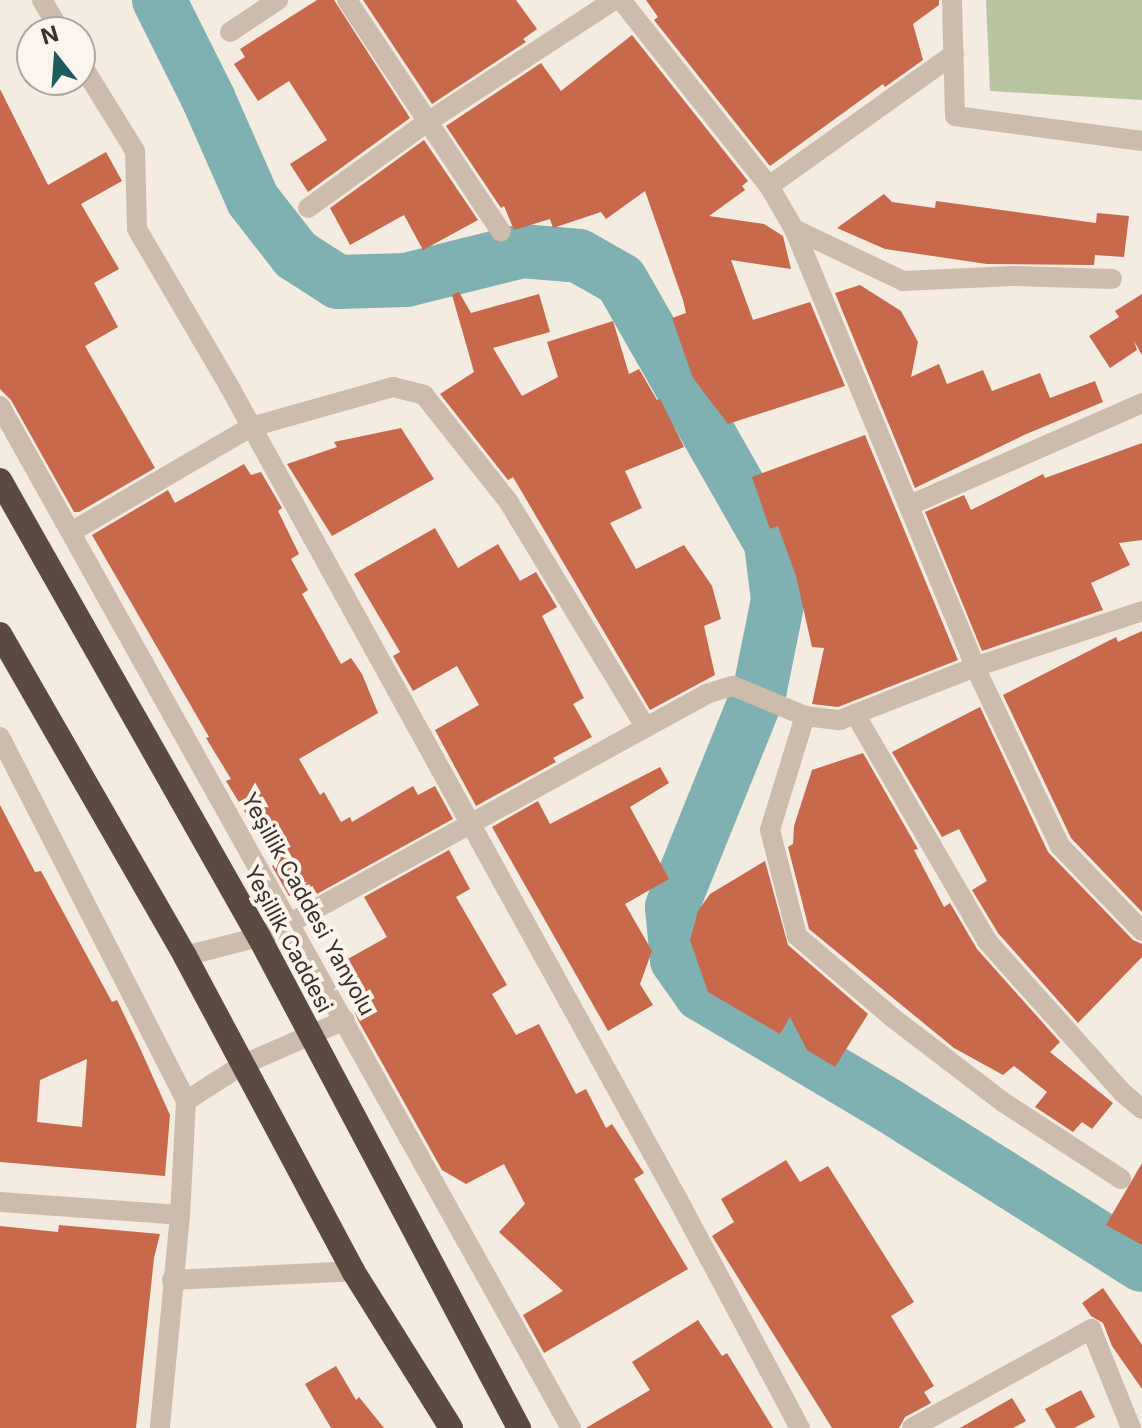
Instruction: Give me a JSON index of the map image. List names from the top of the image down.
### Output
{
  "streets": {
    "highway": ["Yeşillik Caddesi"],
    "street": ["Yeşillik Caddesi Yanyolu"]
  },
  "north": "top"
}
